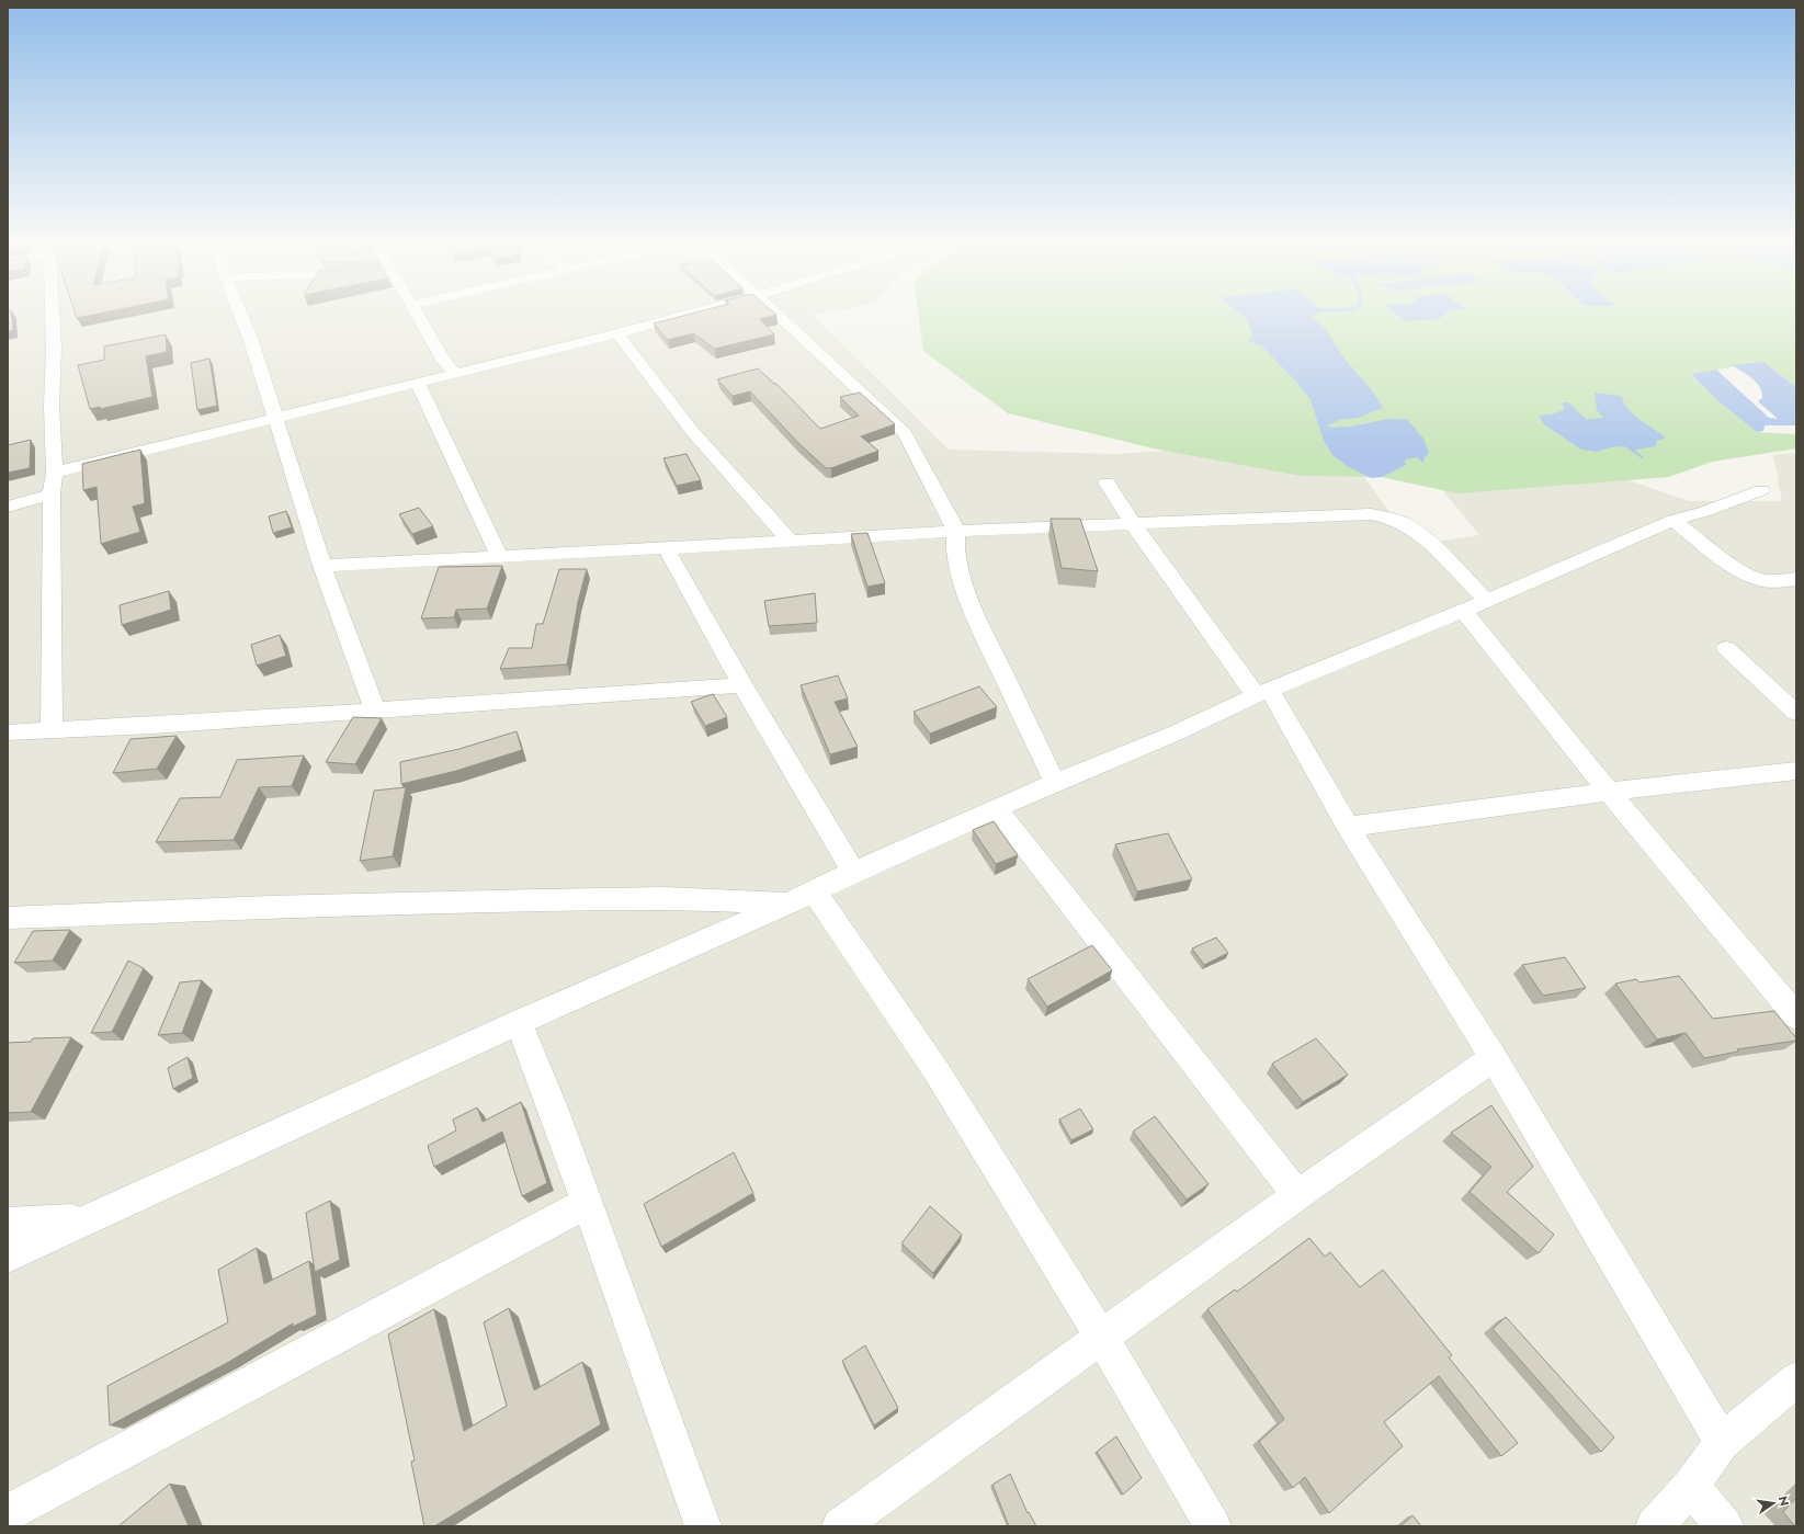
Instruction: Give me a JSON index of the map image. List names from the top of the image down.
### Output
{
  "north": "right"
}
